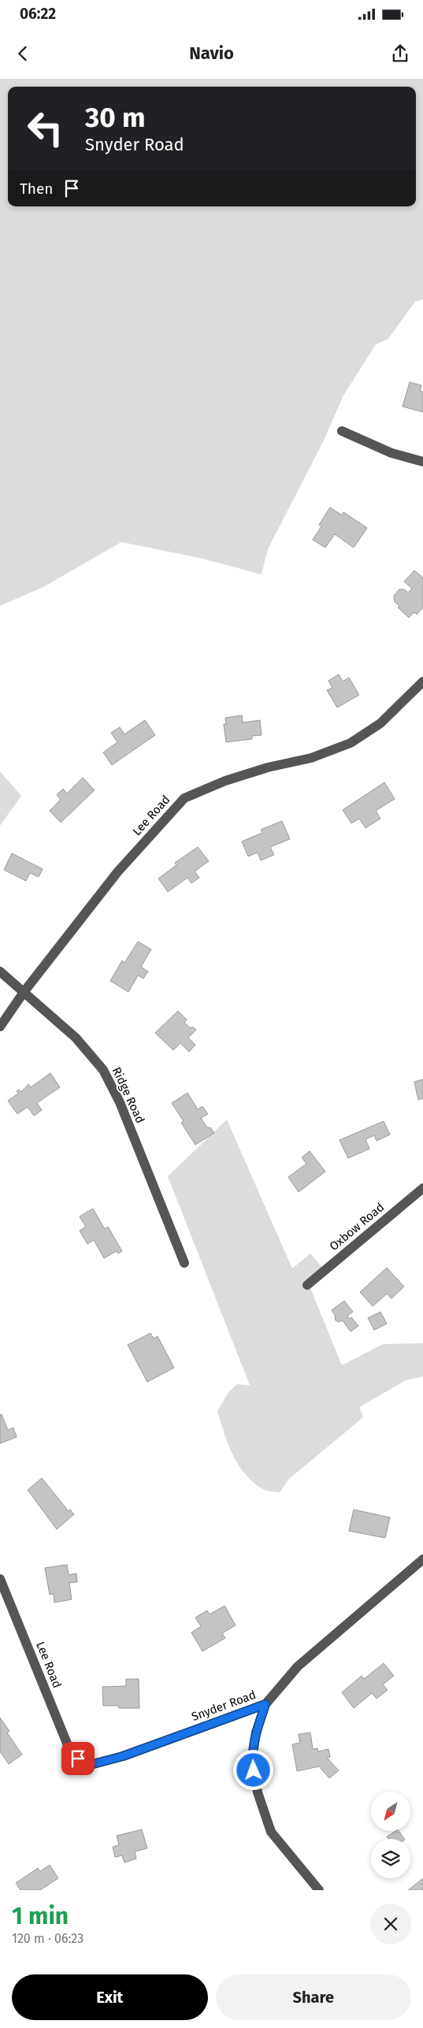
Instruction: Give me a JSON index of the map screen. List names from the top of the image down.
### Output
{
  "streets": {
    "street": [
      "Lee Road",
      "Ridge Road",
      "Oxbow Road",
      "Snyder Road"
    ]
  },
  "crossings": [
    ["Lee Road", "Ridge Road"],
    ["Lee Road", "Snyder Road"]
  ],
  "north": "bottom left",
  "page": {
    "status": "06:22",
    "header": "Navio",
    "turn": ["30 m", "Snyder Road"],
    "then": "Then",
    "heading": ["1 min", "120 m · 06:23"],
    "buttons": ["Exit", "Share"]
  }
}
